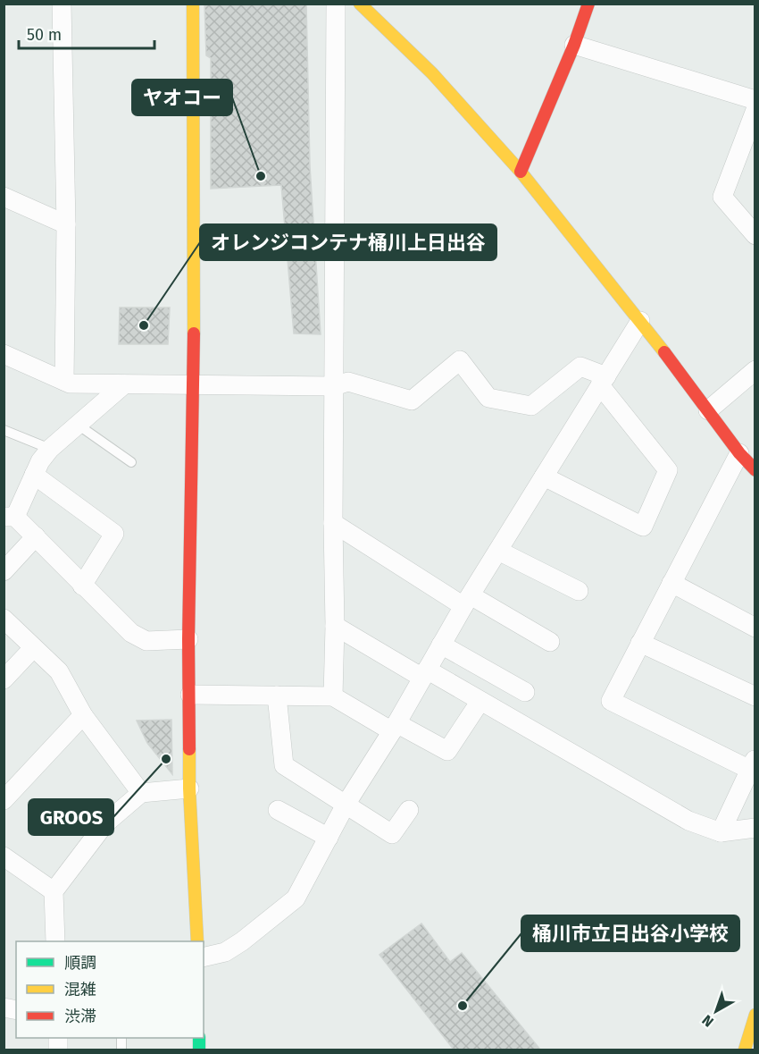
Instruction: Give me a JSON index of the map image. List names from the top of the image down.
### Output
{
  "places": [
    "ヤオコー",
    "オレンジコンテナ桶川上日出谷",
    "GROOS",
    "桶川市立日出谷小学校"
  ],
  "legend": ["順調", "混雑", "渋滞"],
  "scale_bar": "50 m",
  "north": "bottom left"
}
